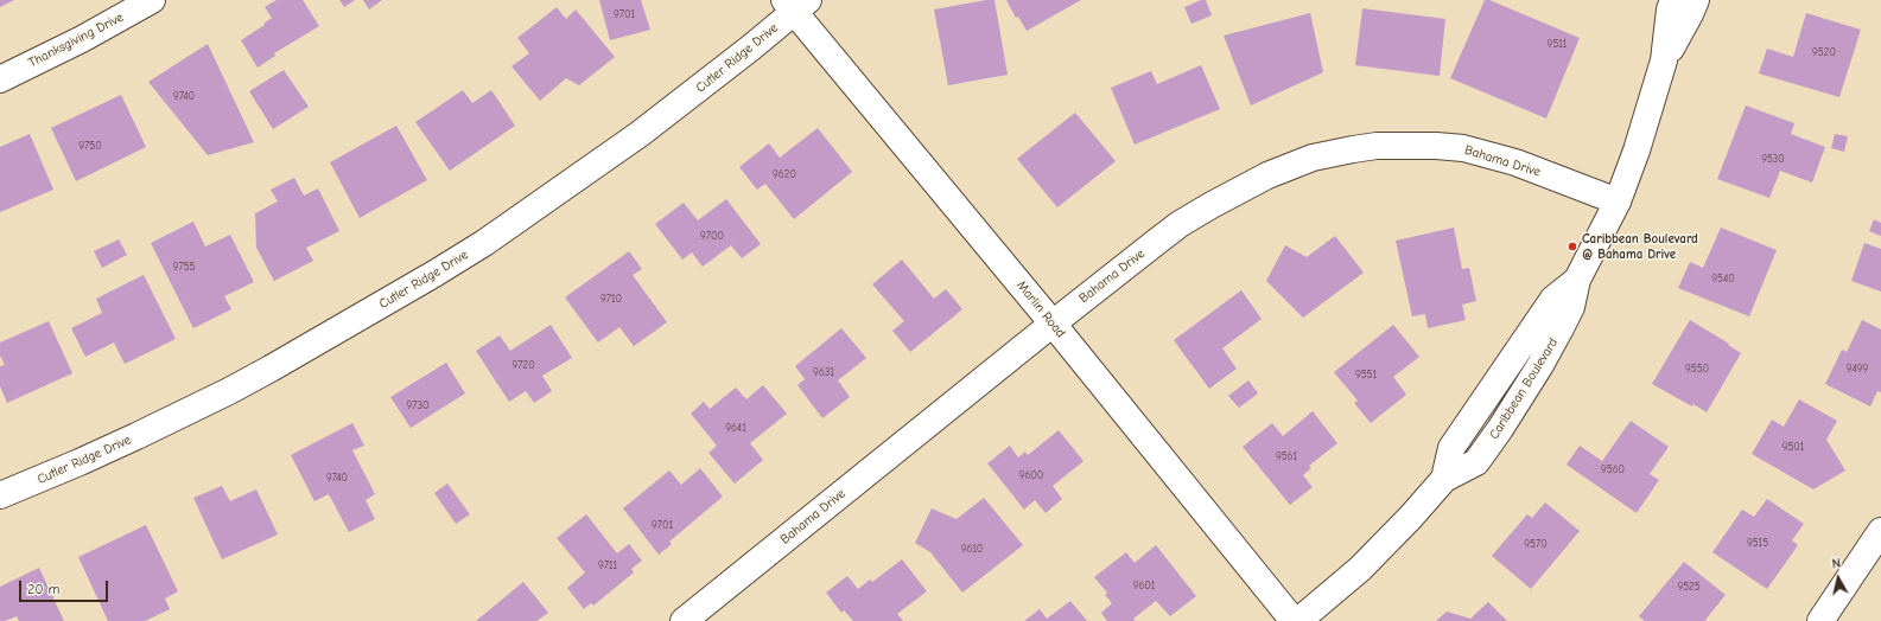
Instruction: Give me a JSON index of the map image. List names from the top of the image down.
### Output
{
  "streets": {
    "street": [
      "Thanksgiving Drive",
      "Cutler Ridge Drive",
      "Bahama Drive",
      "Marlin Road",
      "Caribbean Boulevard"
    ]
  },
  "crossings": [
    ["Cutler Ridge Drive", "Marlin Road"],
    ["Bahama Drive", "Marlin Road"],
    ["Bahama Drive", "Caribbean Boulevard"]
  ],
  "places": ["Caribbean Boulevard @ Bahama Drive"],
  "house_numbers": [
    "9701",
    "9511",
    "9520",
    "9740",
    "9750",
    "9530",
    "9620",
    "9700",
    "9755",
    "9540",
    "9710",
    "9720",
    "9550",
    "9499",
    "9631",
    "9551",
    "9730",
    "9641",
    "9501",
    "9561",
    "9560",
    "9600",
    "9740",
    "9701",
    "9515",
    "9570",
    "9610",
    "9711",
    "9601",
    "9525"
  ],
  "scale_bar": "20 m",
  "north": "top"
}
